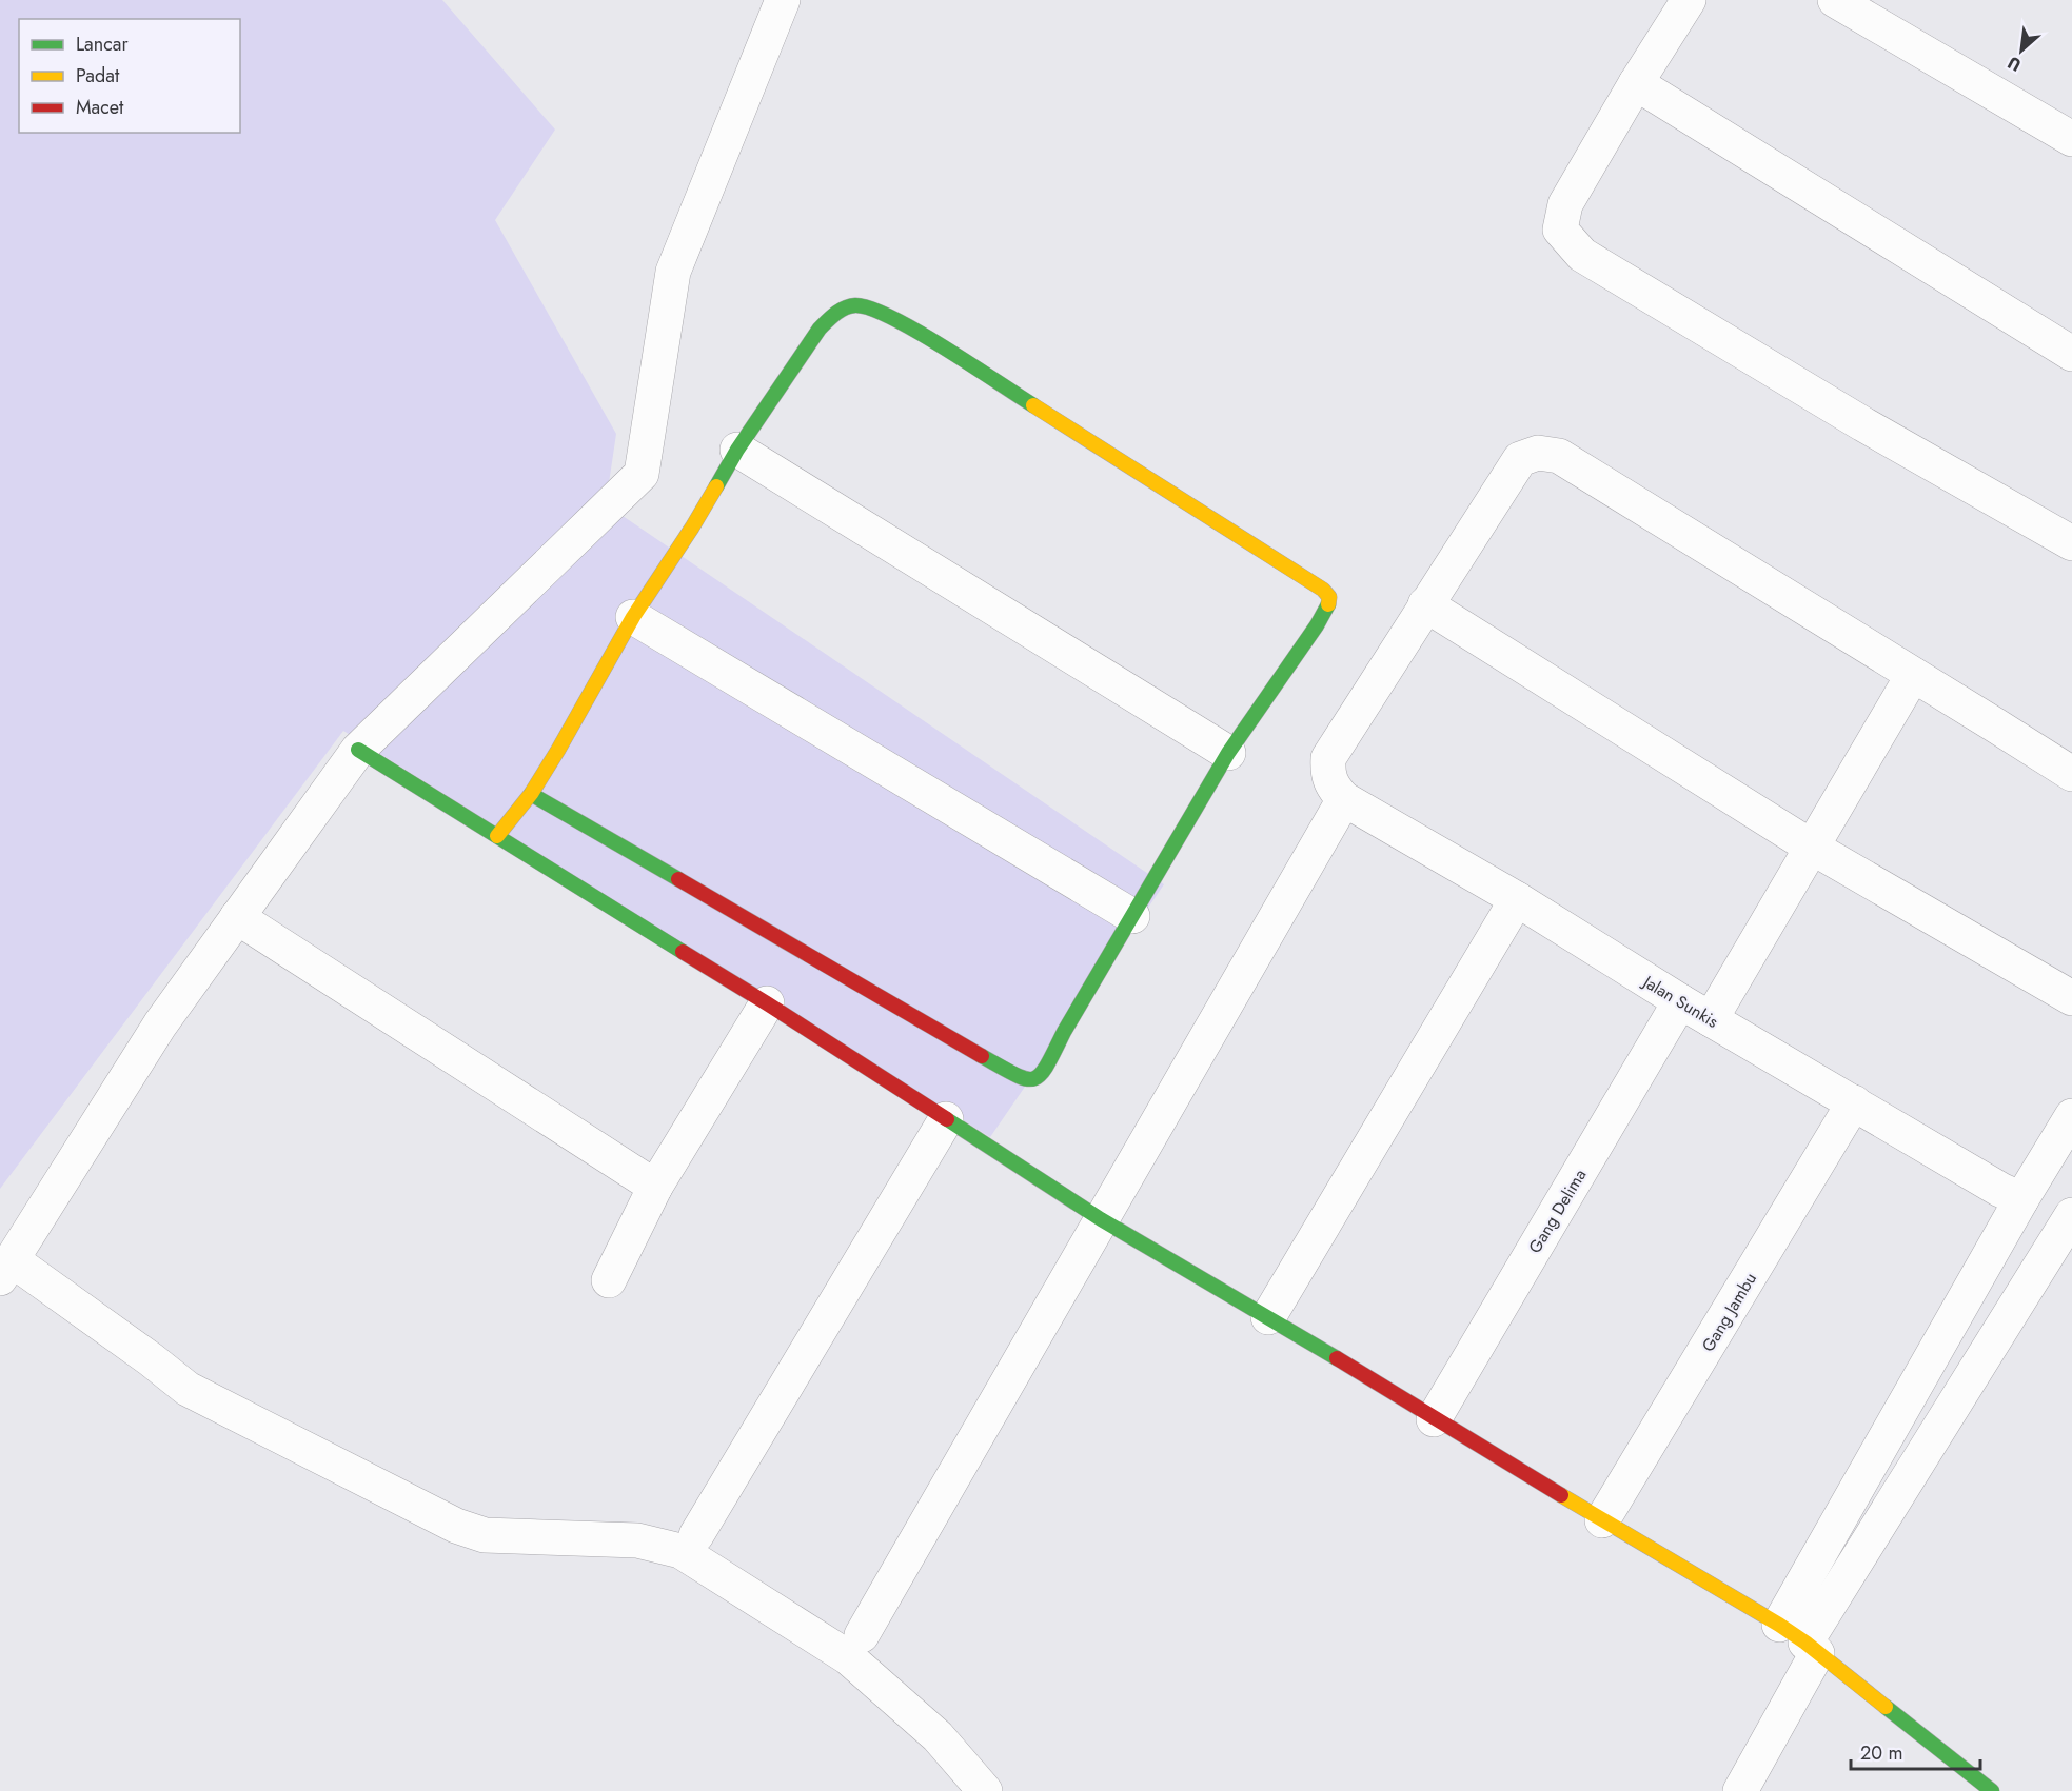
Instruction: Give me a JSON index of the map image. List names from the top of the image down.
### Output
{
  "streets": {
    "street": ["Jalan Sunkis", "Gang Delima", "Gang Jambu"]
  },
  "crossings": [
    ["Jalan Sunkis", "Gang Delima"],
    ["Jalan Sunkis", "Gang Jambu"]
  ],
  "legend": ["Lancar", "Padat", "Macet"],
  "scale_bar": "20 m",
  "north": "bottom left"
}
